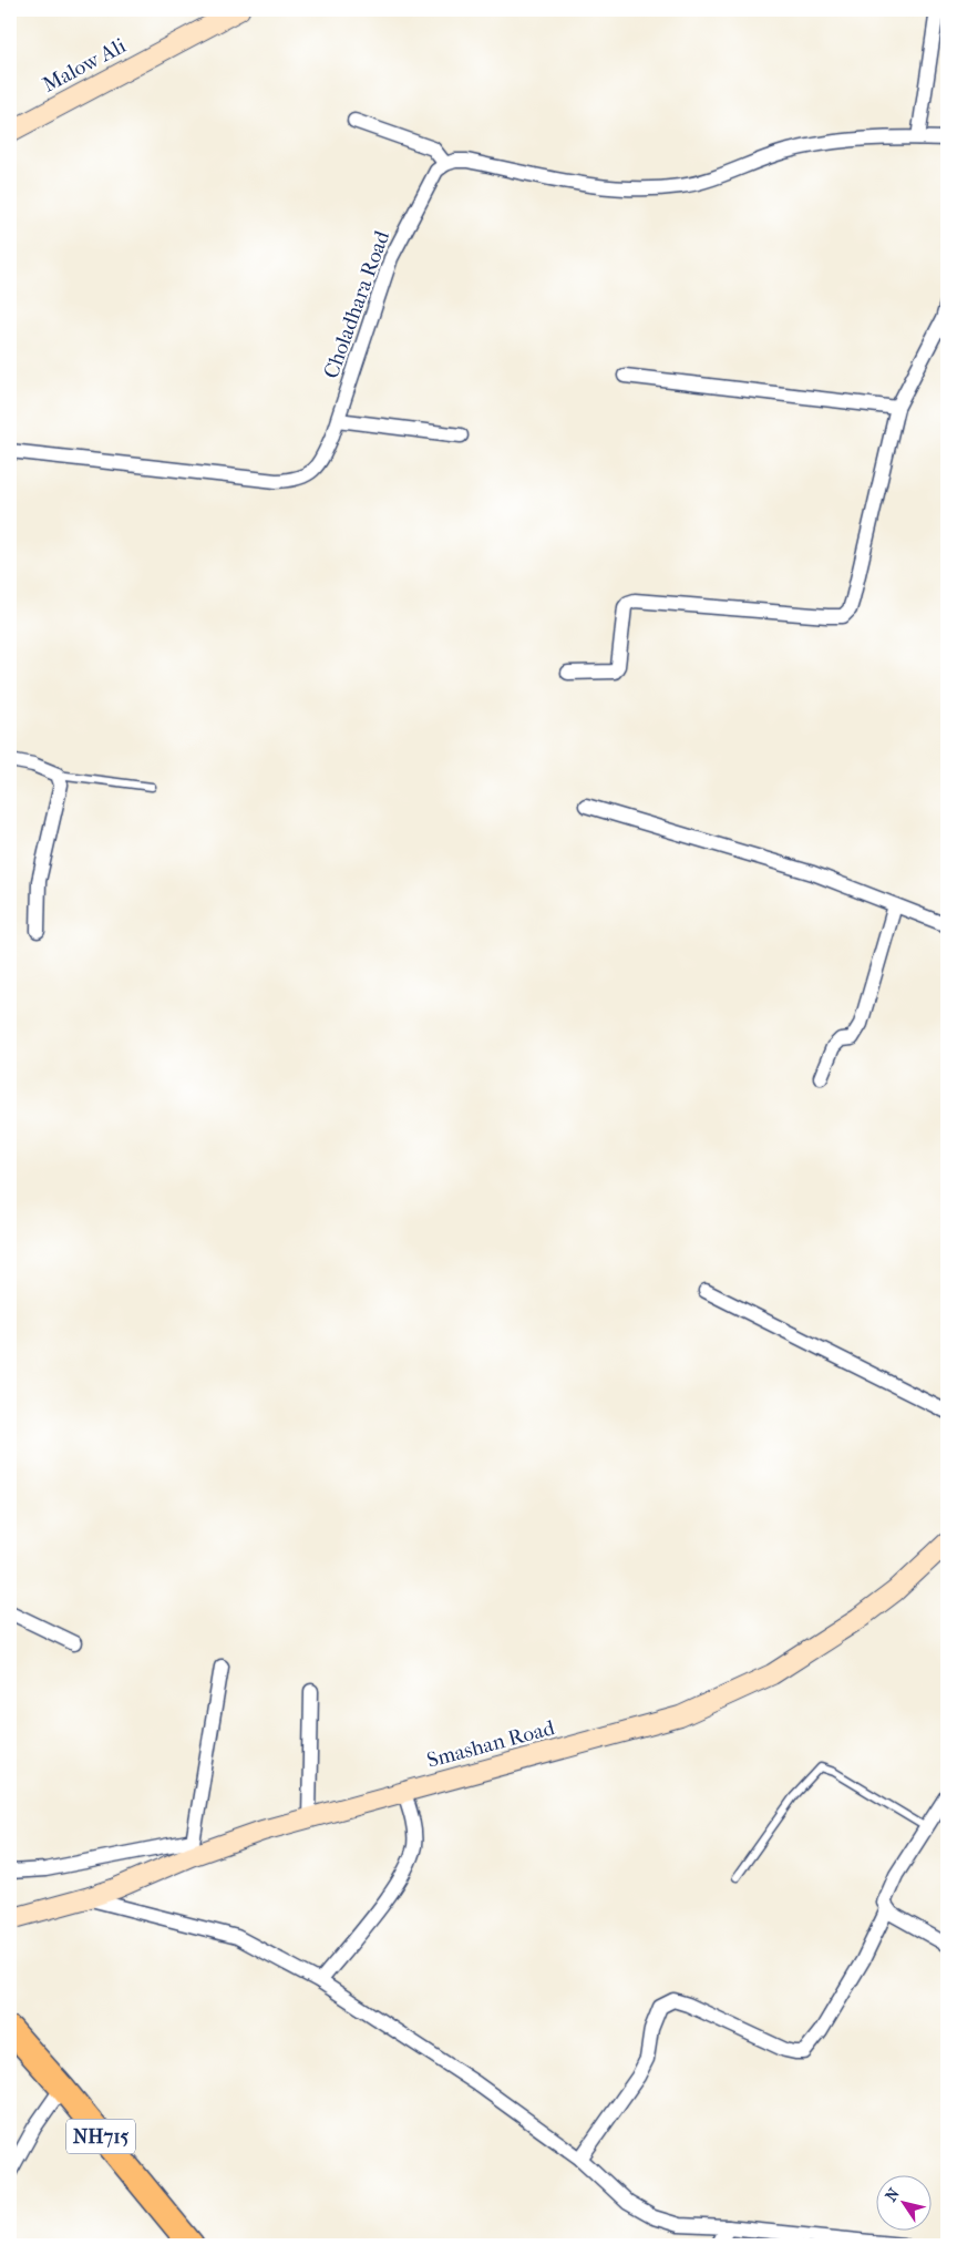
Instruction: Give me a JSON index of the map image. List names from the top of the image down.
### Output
{
  "streets": {
    "highway": ["NH715"],
    "street": ["Malow Ali", "Choladhara Road", "Smashan Road"]
  },
  "north": "top left"
}
